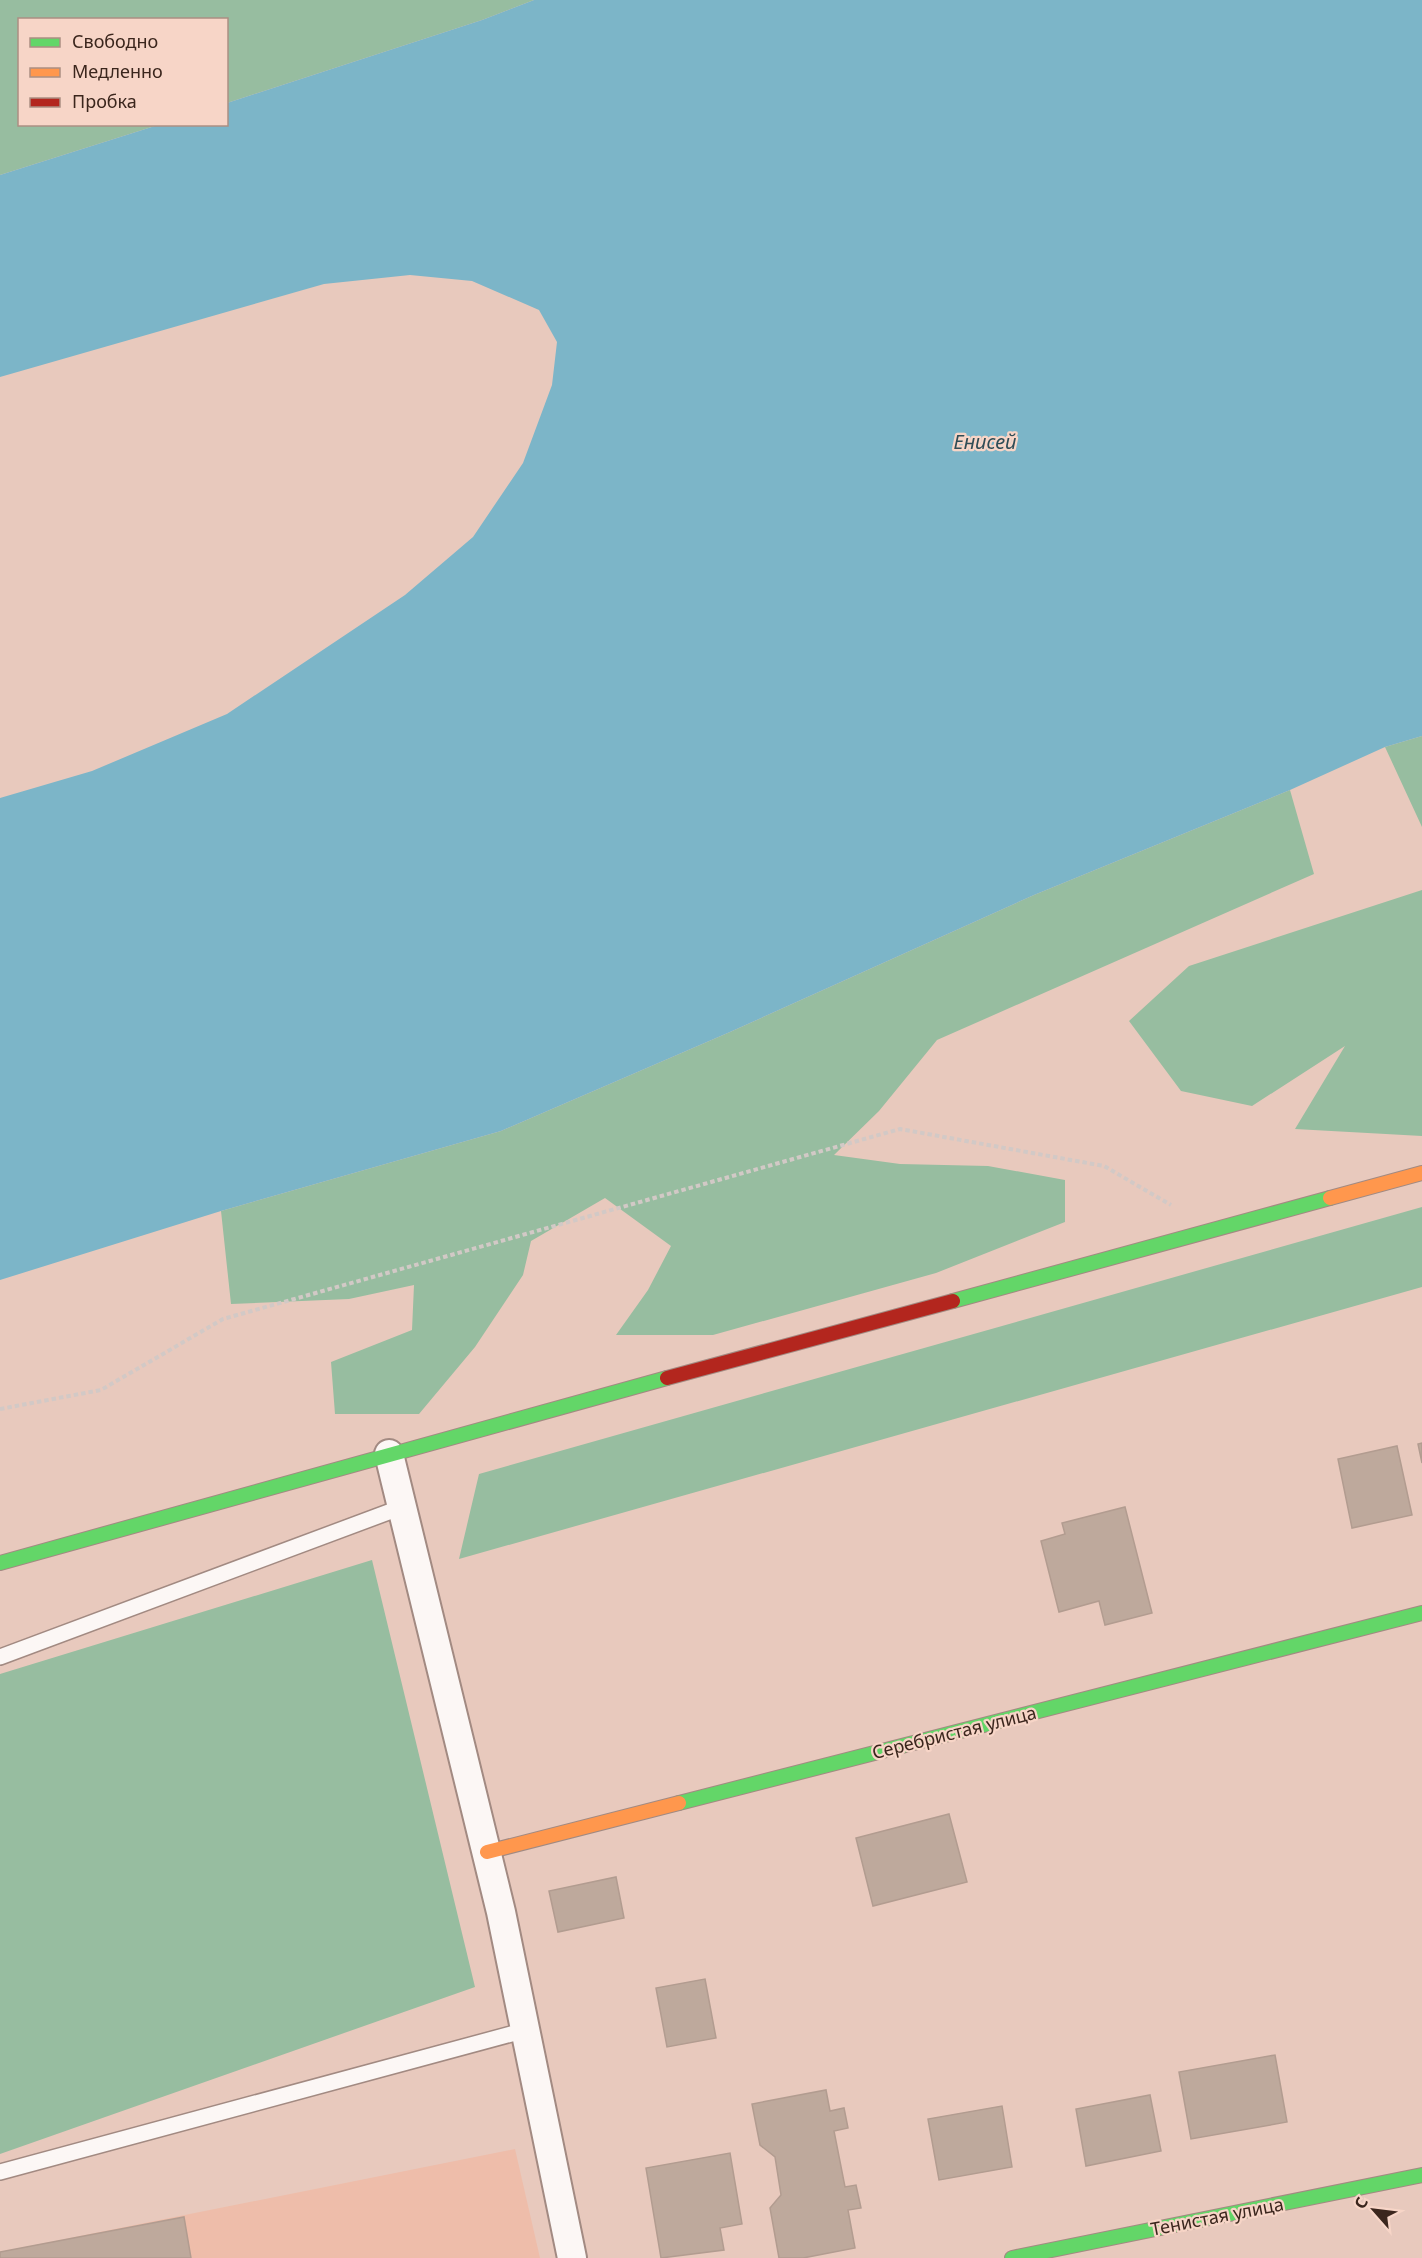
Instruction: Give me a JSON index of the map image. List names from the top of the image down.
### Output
{
  "streets": {
    "main road": ["Серебристая улица", "Тенистая улица"]
  },
  "water": ["Енисей"],
  "legend": ["Свободно", "Медленно", "Пробка"],
  "north": "top left"
}
